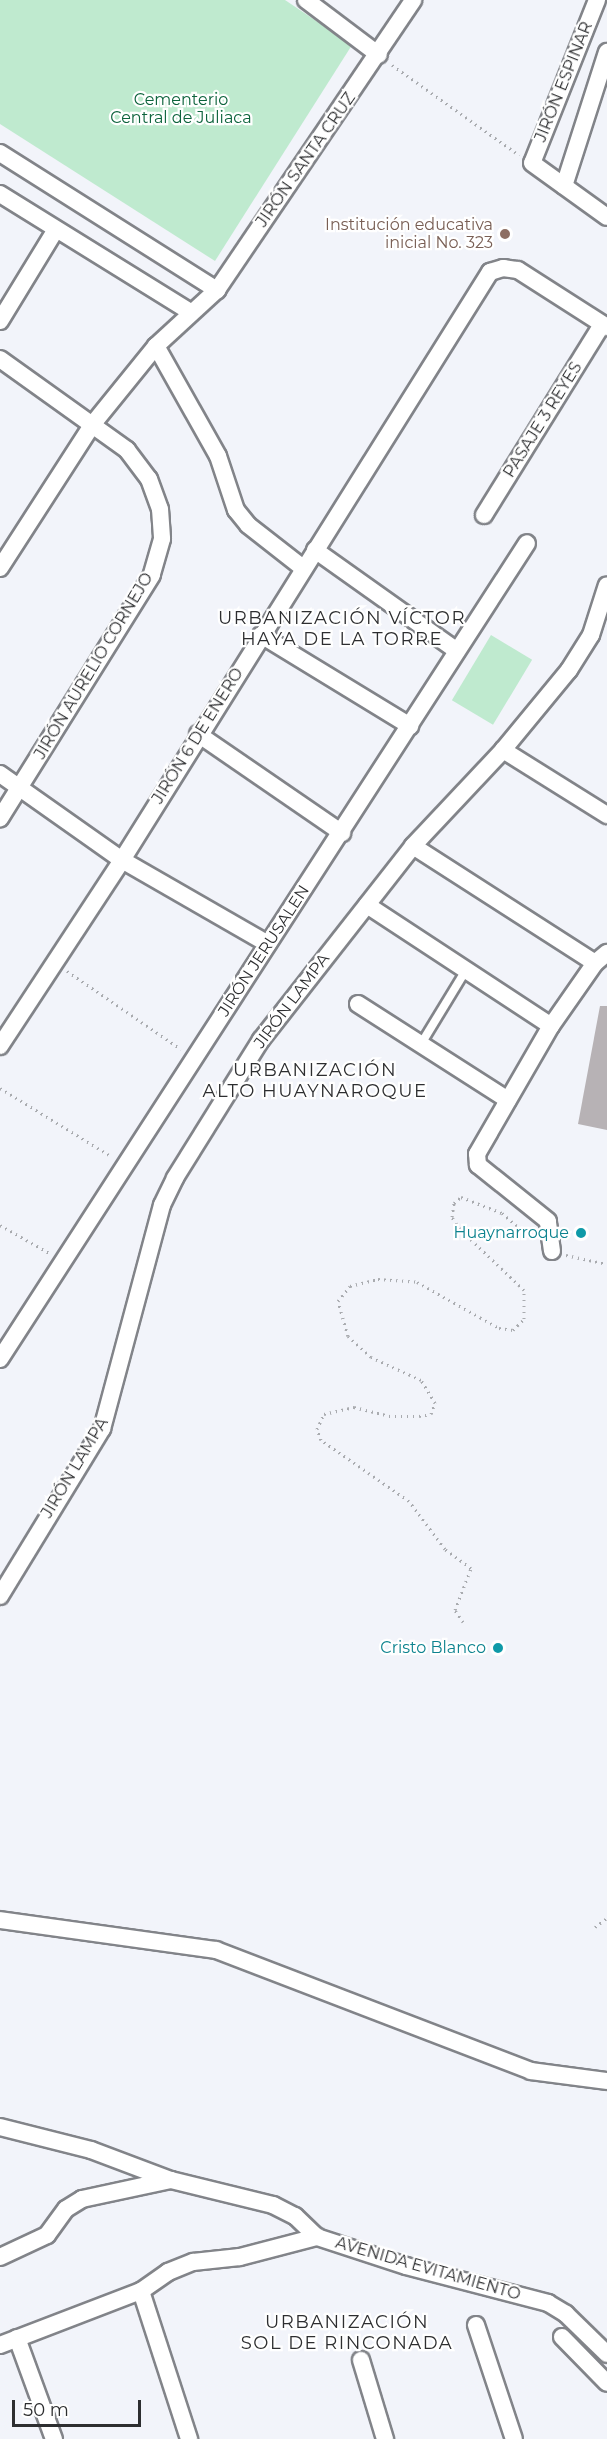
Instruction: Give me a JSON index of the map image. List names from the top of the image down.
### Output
{
  "streets": {
    "street": [
      "JIRÓN ESPINAR",
      "JIRÓN SANTA CRUZ",
      "PASAJE 3 REYES",
      "JIRÓN AURELIO CORNEJO",
      "JIRÓN 6 DE ENERO",
      "JIRÓN JERUSALEN",
      "JIRÓN LAMPA",
      "AVENIDA EVITAMIENTO"
    ]
  },
  "crossings": [
    ["JIRÓN SANTA CRUZ", "JIRÓN AURELIO CORNEJO"],
    ["PASAJE 3 REYES", "JIRÓN 6 DE ENERO"]
  ],
  "districts": ["URBANIZACIÓN VÍCTOR HAYA DE LA TORRE", "URBANIZACIÓN ALTO HUAYNAROQUE", "URBANIZACIÓN SOL DE RINCONADA"],
  "parks": ["Cementerio Central de Juliaca"],
  "places": ["Institución educativa inicial No. 323", "Huaynarroque", "Cristo Blanco"],
  "scale_bar": "50 m"
}
